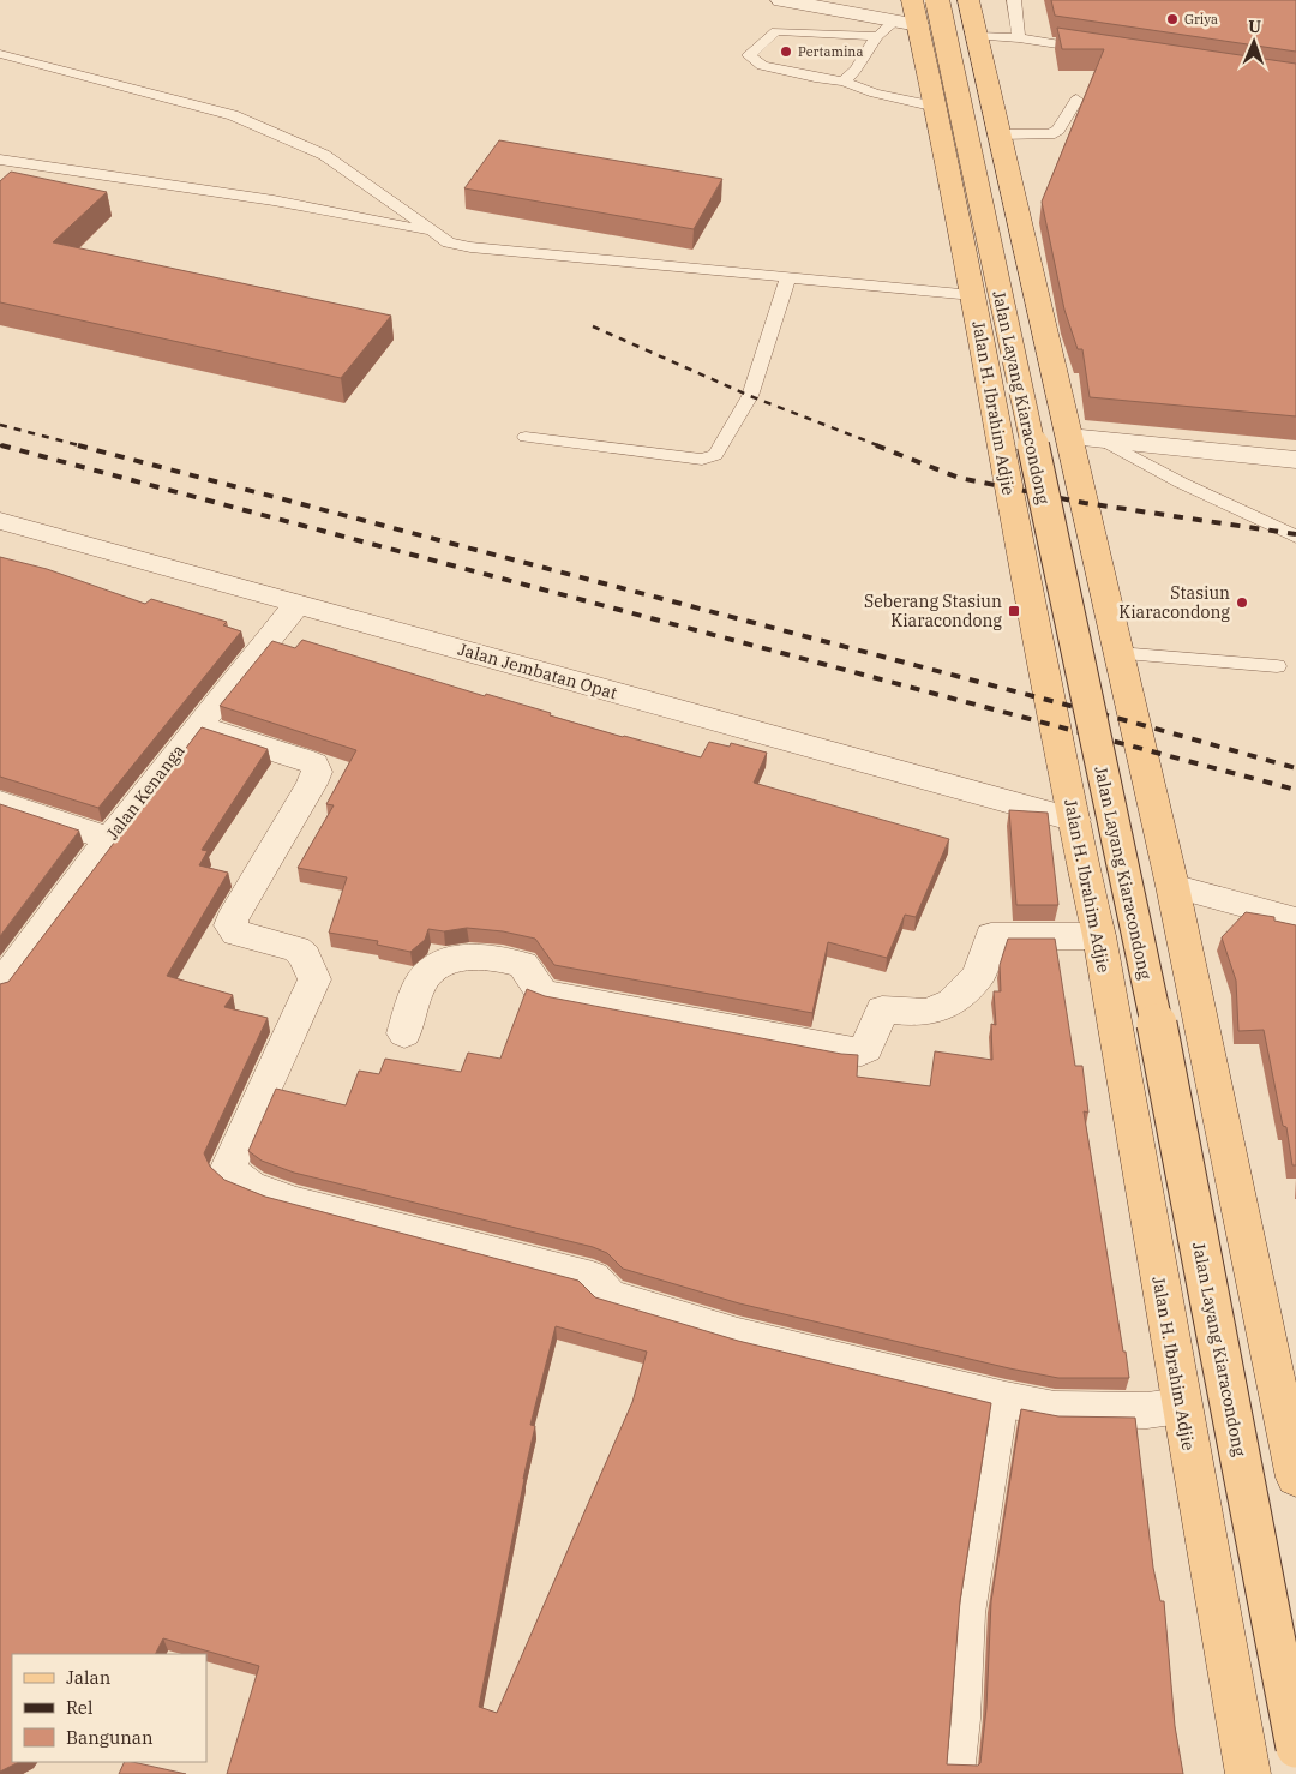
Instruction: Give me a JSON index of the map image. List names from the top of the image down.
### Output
{
  "streets": {
    "main road": ["Jalan Layang Kiaracondong", "Jalan H. Ibrahim Adjie"],
    "street": ["Jalan Jembatan Opat", "Jalan Kenanga"]
  },
  "crossings": [
    ["Jalan Layang Kiaracondong", "Jalan H. Ibrahim Adjie"],
    ["Jalan H. Ibrahim Adjie", "Jalan Jembatan Opat"],
    ["Jalan Jembatan Opat", "Jalan Kenanga"]
  ],
  "places": {
    "other": ["Griya", "Pertamina", "Stasiun Kiaracondong"],
    "transit": ["Seberang Stasiun Kiaracondong"]
  },
  "legend": ["Jalan", "Rel", "Bangunan"],
  "north": "top"
}
